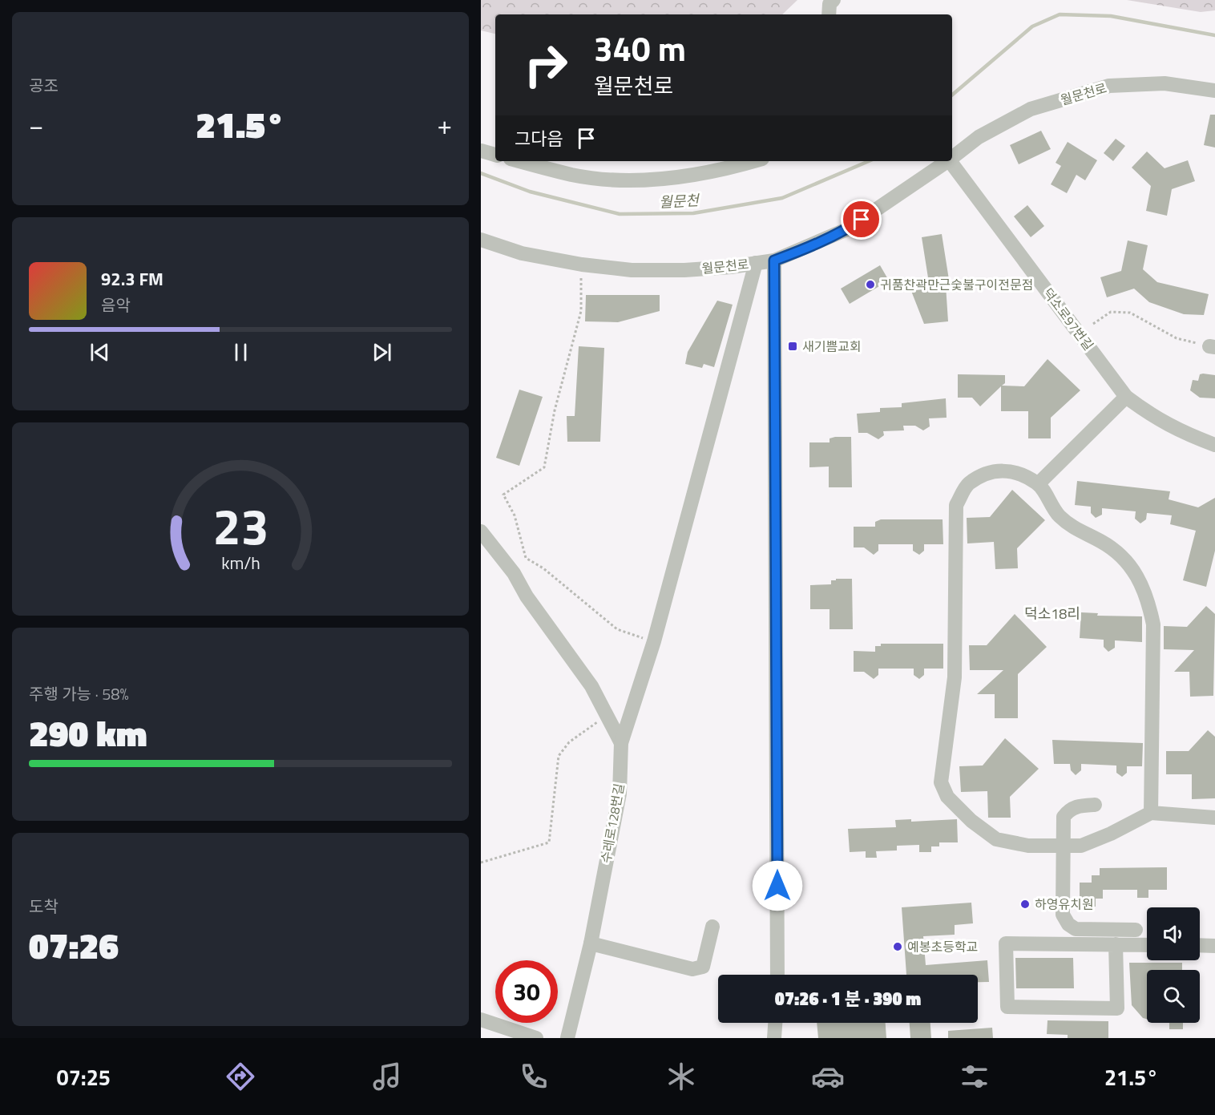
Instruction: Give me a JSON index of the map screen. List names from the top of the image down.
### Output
{
  "streets": {
    "street": ["월문천로", "덕소로97번길", "수레로128번길"]
  },
  "districts": ["덕소18리"],
  "water": ["월문천"],
  "places": {
    "other": ["귀품찬곽만근숯불구이전문점", "하영유치원", "예봉초등학교"],
    "transit": ["새기쁨교회"]
  },
  "page": {
    "tile": [
      "공조",
      ["주행 가능 · 58%", "290 km"],
      ["도착", "07:26"]
    ],
    "turn": ["340 m", "월문천로"],
    "heat": ["−", "21.5°", "+"],
    "then": "그다음",
    "song": ["92.3 FM", "음악"],
    "limit": "30",
    "trip": "07:26 · 1 분 · 390 m",
    "tabs": ["07:25", "21.5°"],
    "gauge": ["23", "km/h"]
  }
}
